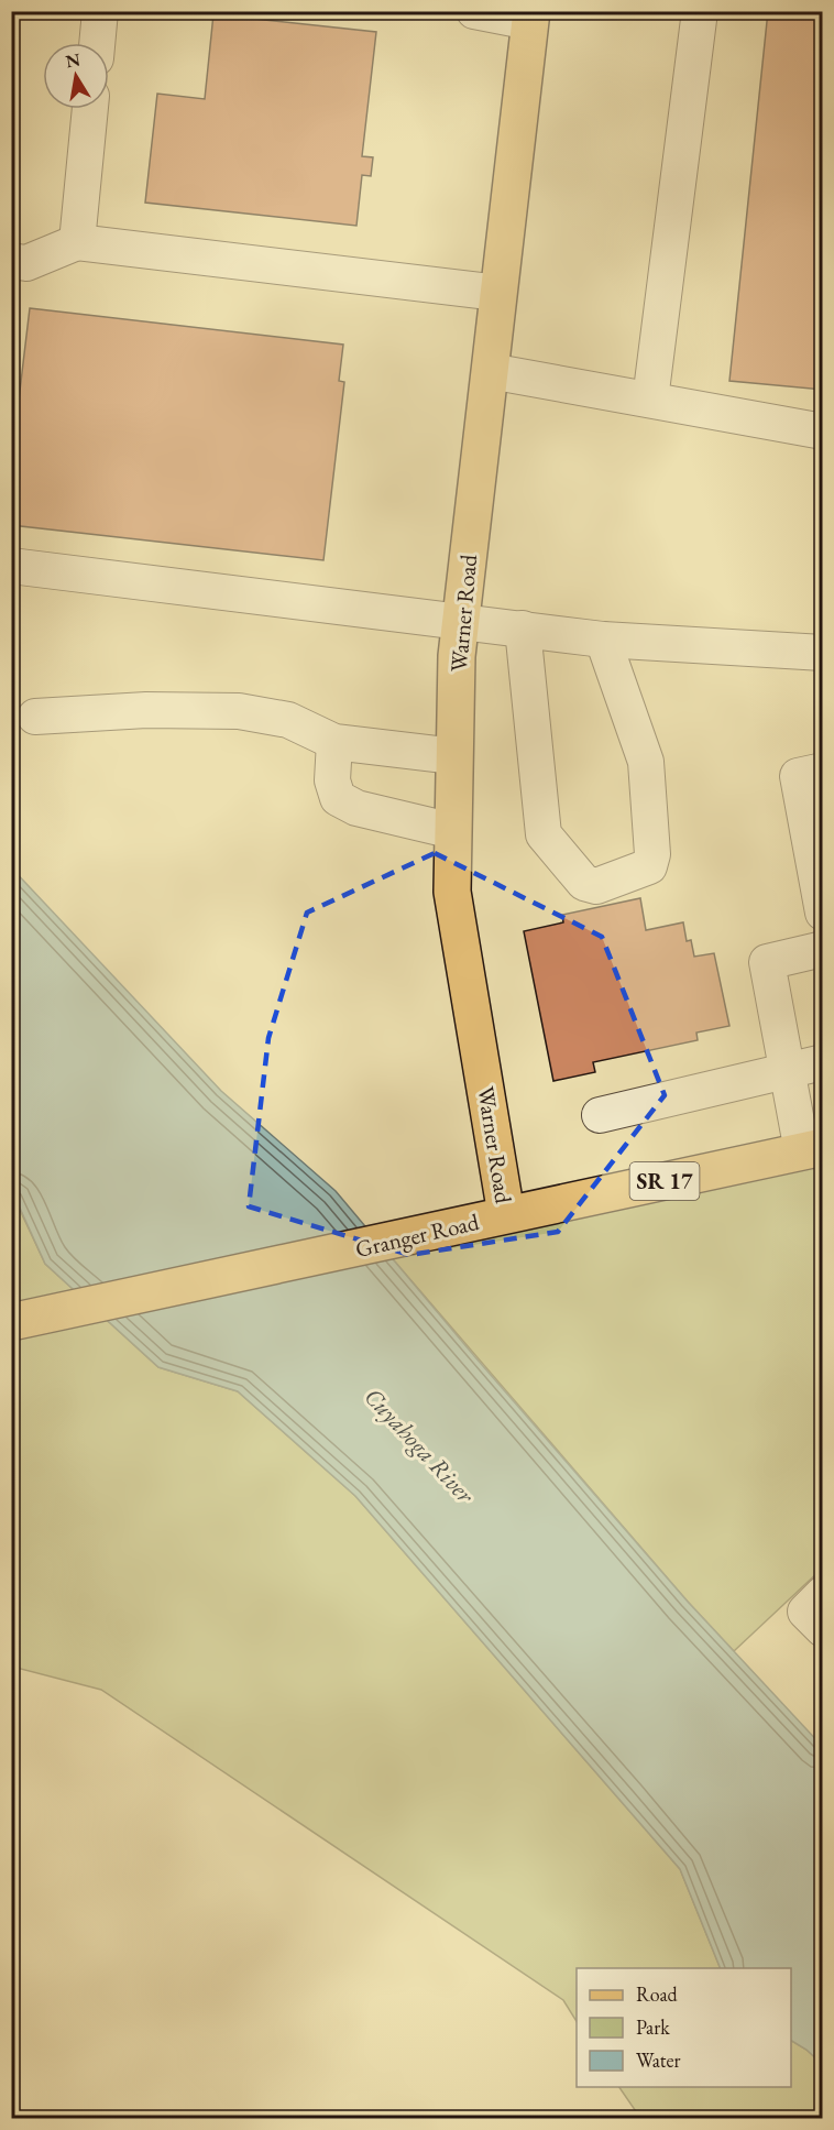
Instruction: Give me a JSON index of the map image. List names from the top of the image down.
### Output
{
  "streets": {
    "main road": ["Warner Road", "SR 17", "Granger Road"]
  },
  "crossings": [
    ["Warner Road", "Granger Road"]
  ],
  "water": ["Cuyahoga River"],
  "legend": ["Road", "Park", "Water"],
  "north": "top"
}
